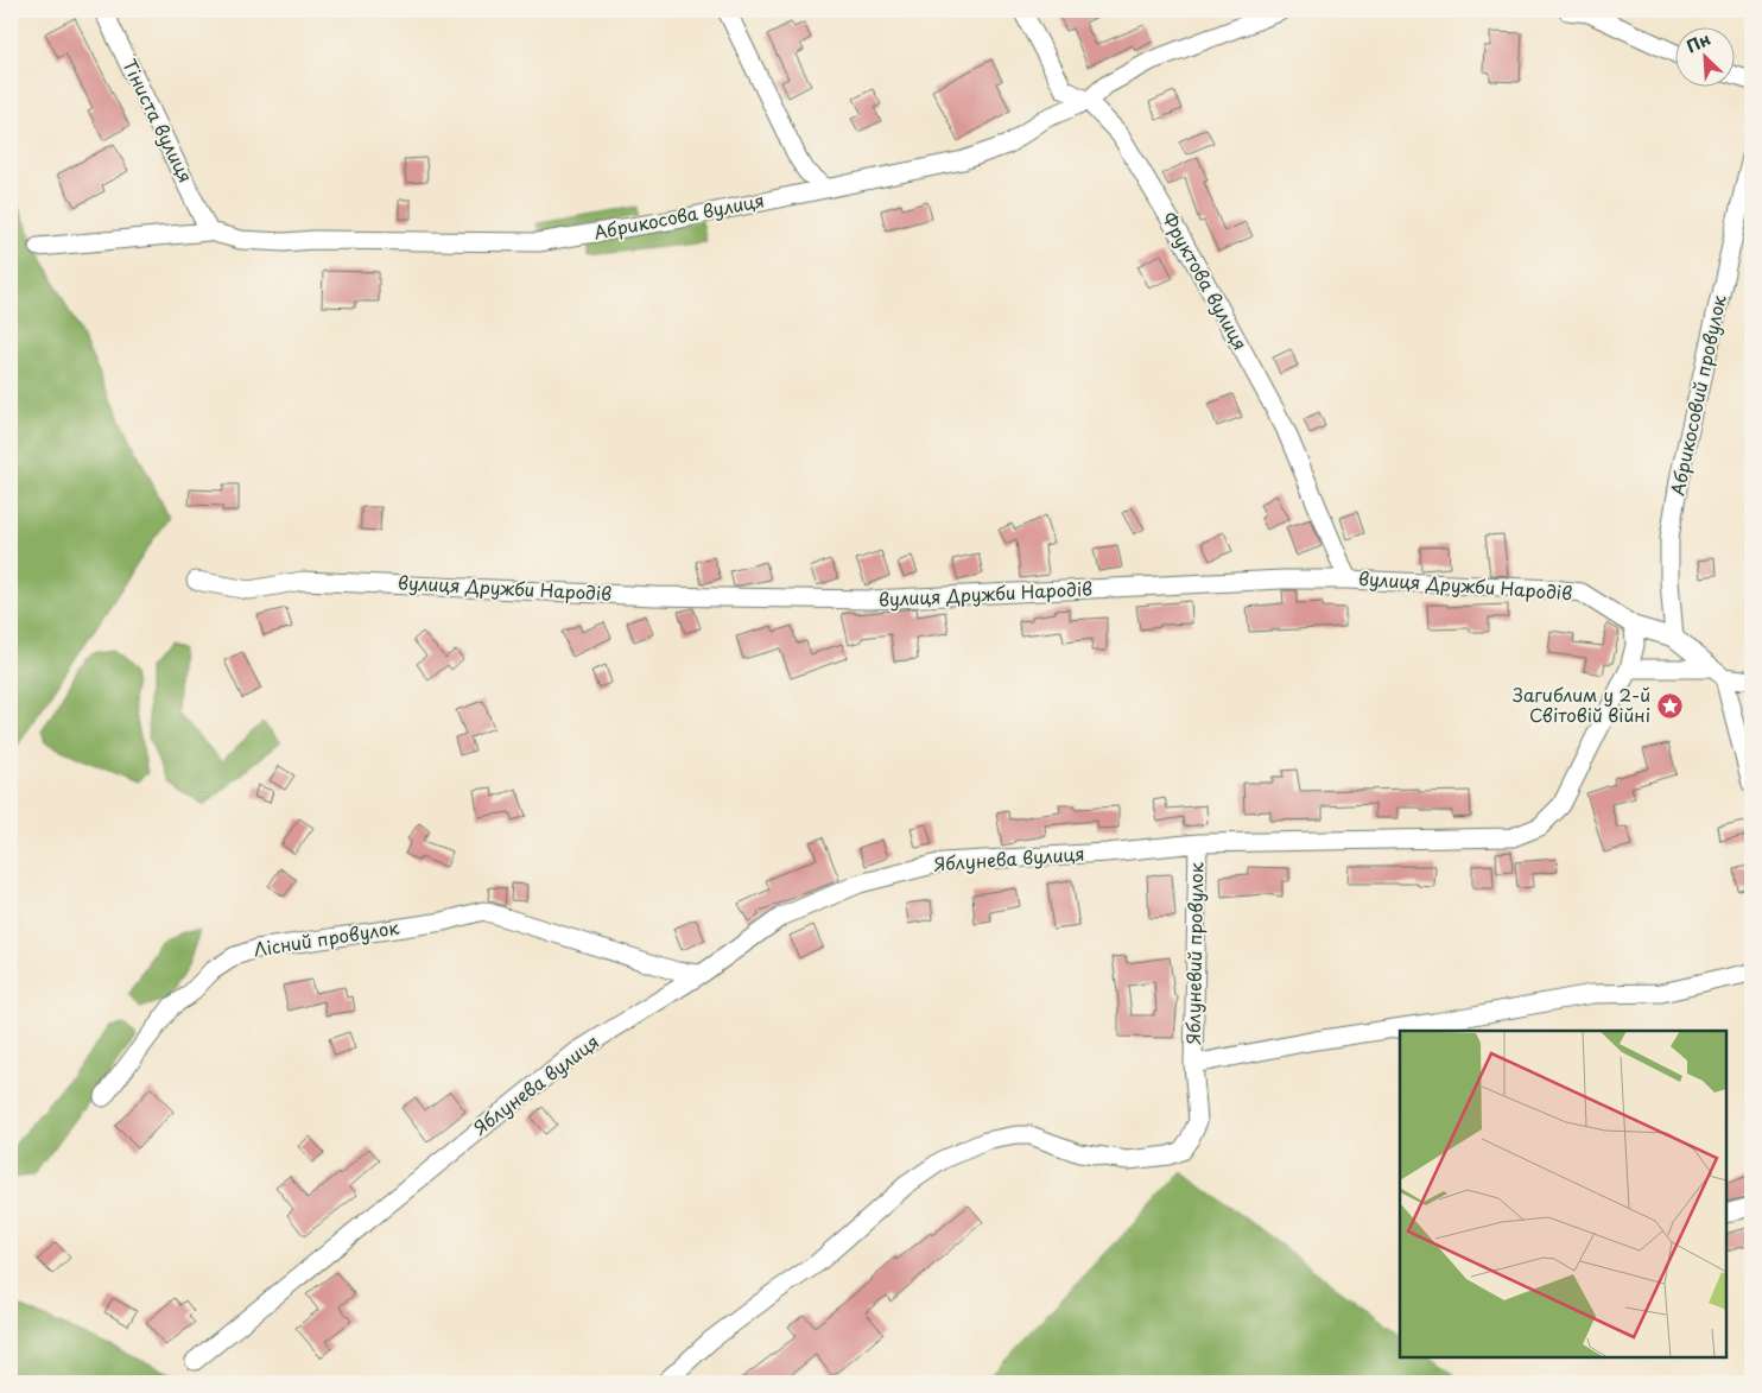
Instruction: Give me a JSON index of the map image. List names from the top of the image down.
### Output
{
  "streets": {
    "street": [
      "Тіниста вулиця",
      "Абрикосова вулиця",
      "Фруктова вулиця",
      "Абрикосовий провулок",
      "вулиця Дружби Народів",
      "Яблунева вулиця",
      "Лісний провулок",
      "Яблуневий провулок"
    ]
  },
  "crossings": [
    ["Тіниста вулиця", "Абрикосова вулиця"],
    ["Абрикосова вулиця", "Фруктова вулиця"],
    ["Фруктова вулиця", "вулиця Дружби Народів"],
    ["Абрикосовий провулок", "вулиця Дружби Народів"],
    ["вулиця Дружби Народів", "Яблунева вулиця"],
    ["Яблунева вулиця", "Лісний провулок"],
    ["Яблунева вулиця", "Яблуневий провулок"]
  ],
  "places": {
    "place": ["Загиблим у 2-й Світовій війні"]
  },
  "north": "top left"
}
